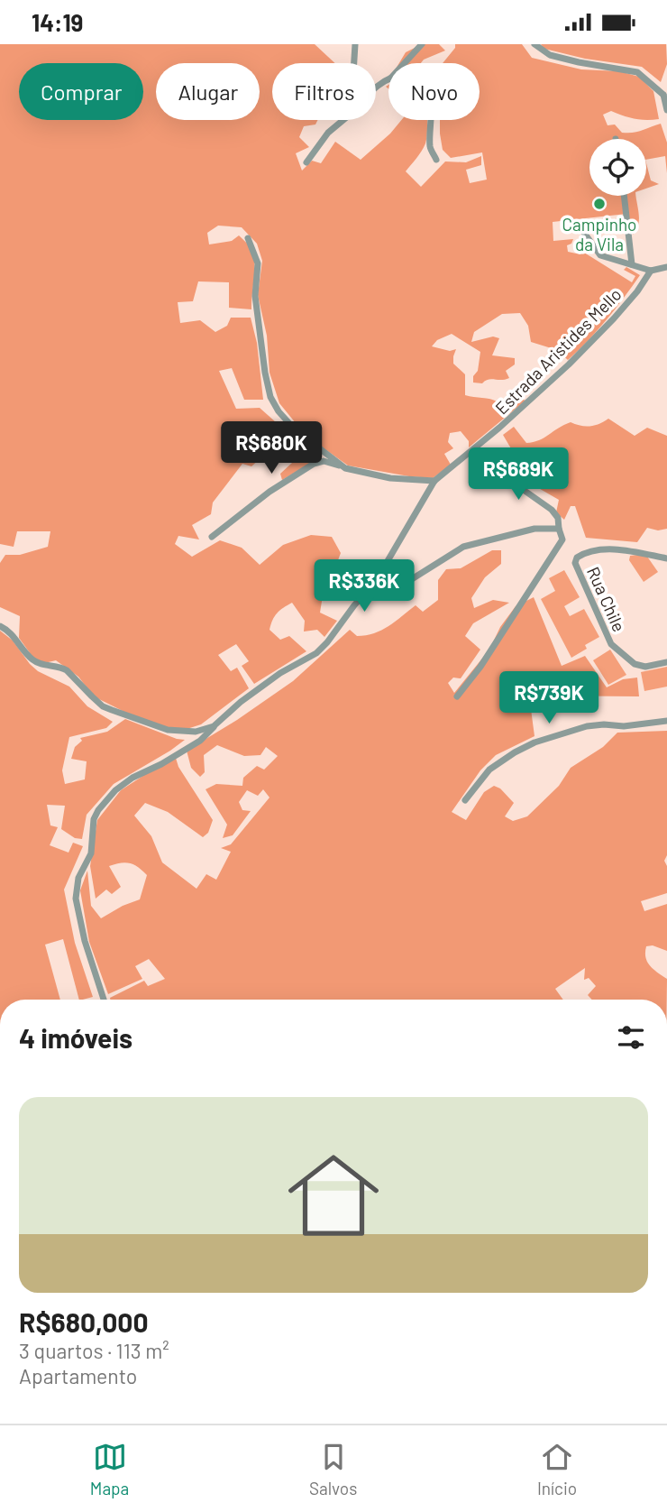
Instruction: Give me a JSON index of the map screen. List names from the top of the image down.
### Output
{
  "streets": {
    "street": ["Estrada Aristides Mello", "Rua Chile"]
  },
  "places": ["Campinho da Vila"],
  "page": {
    "status": "14:19",
    "chip": [
      "Comprar",
      "Alugar",
      "Filtros",
      "Novo"
    ],
    "price": [
      "R$680K",
      "R$689K",
      "R$336K",
      "R$739K"
    ],
    "heading": "4 imóveis",
    "list": [
      {
        "name": "R$680,000",
        "note": "3 quartos · 113 m² · Apartamento"
      }
    ],
    "tabs": ["Mapa", "Salvos", "Início"]
  }
}
